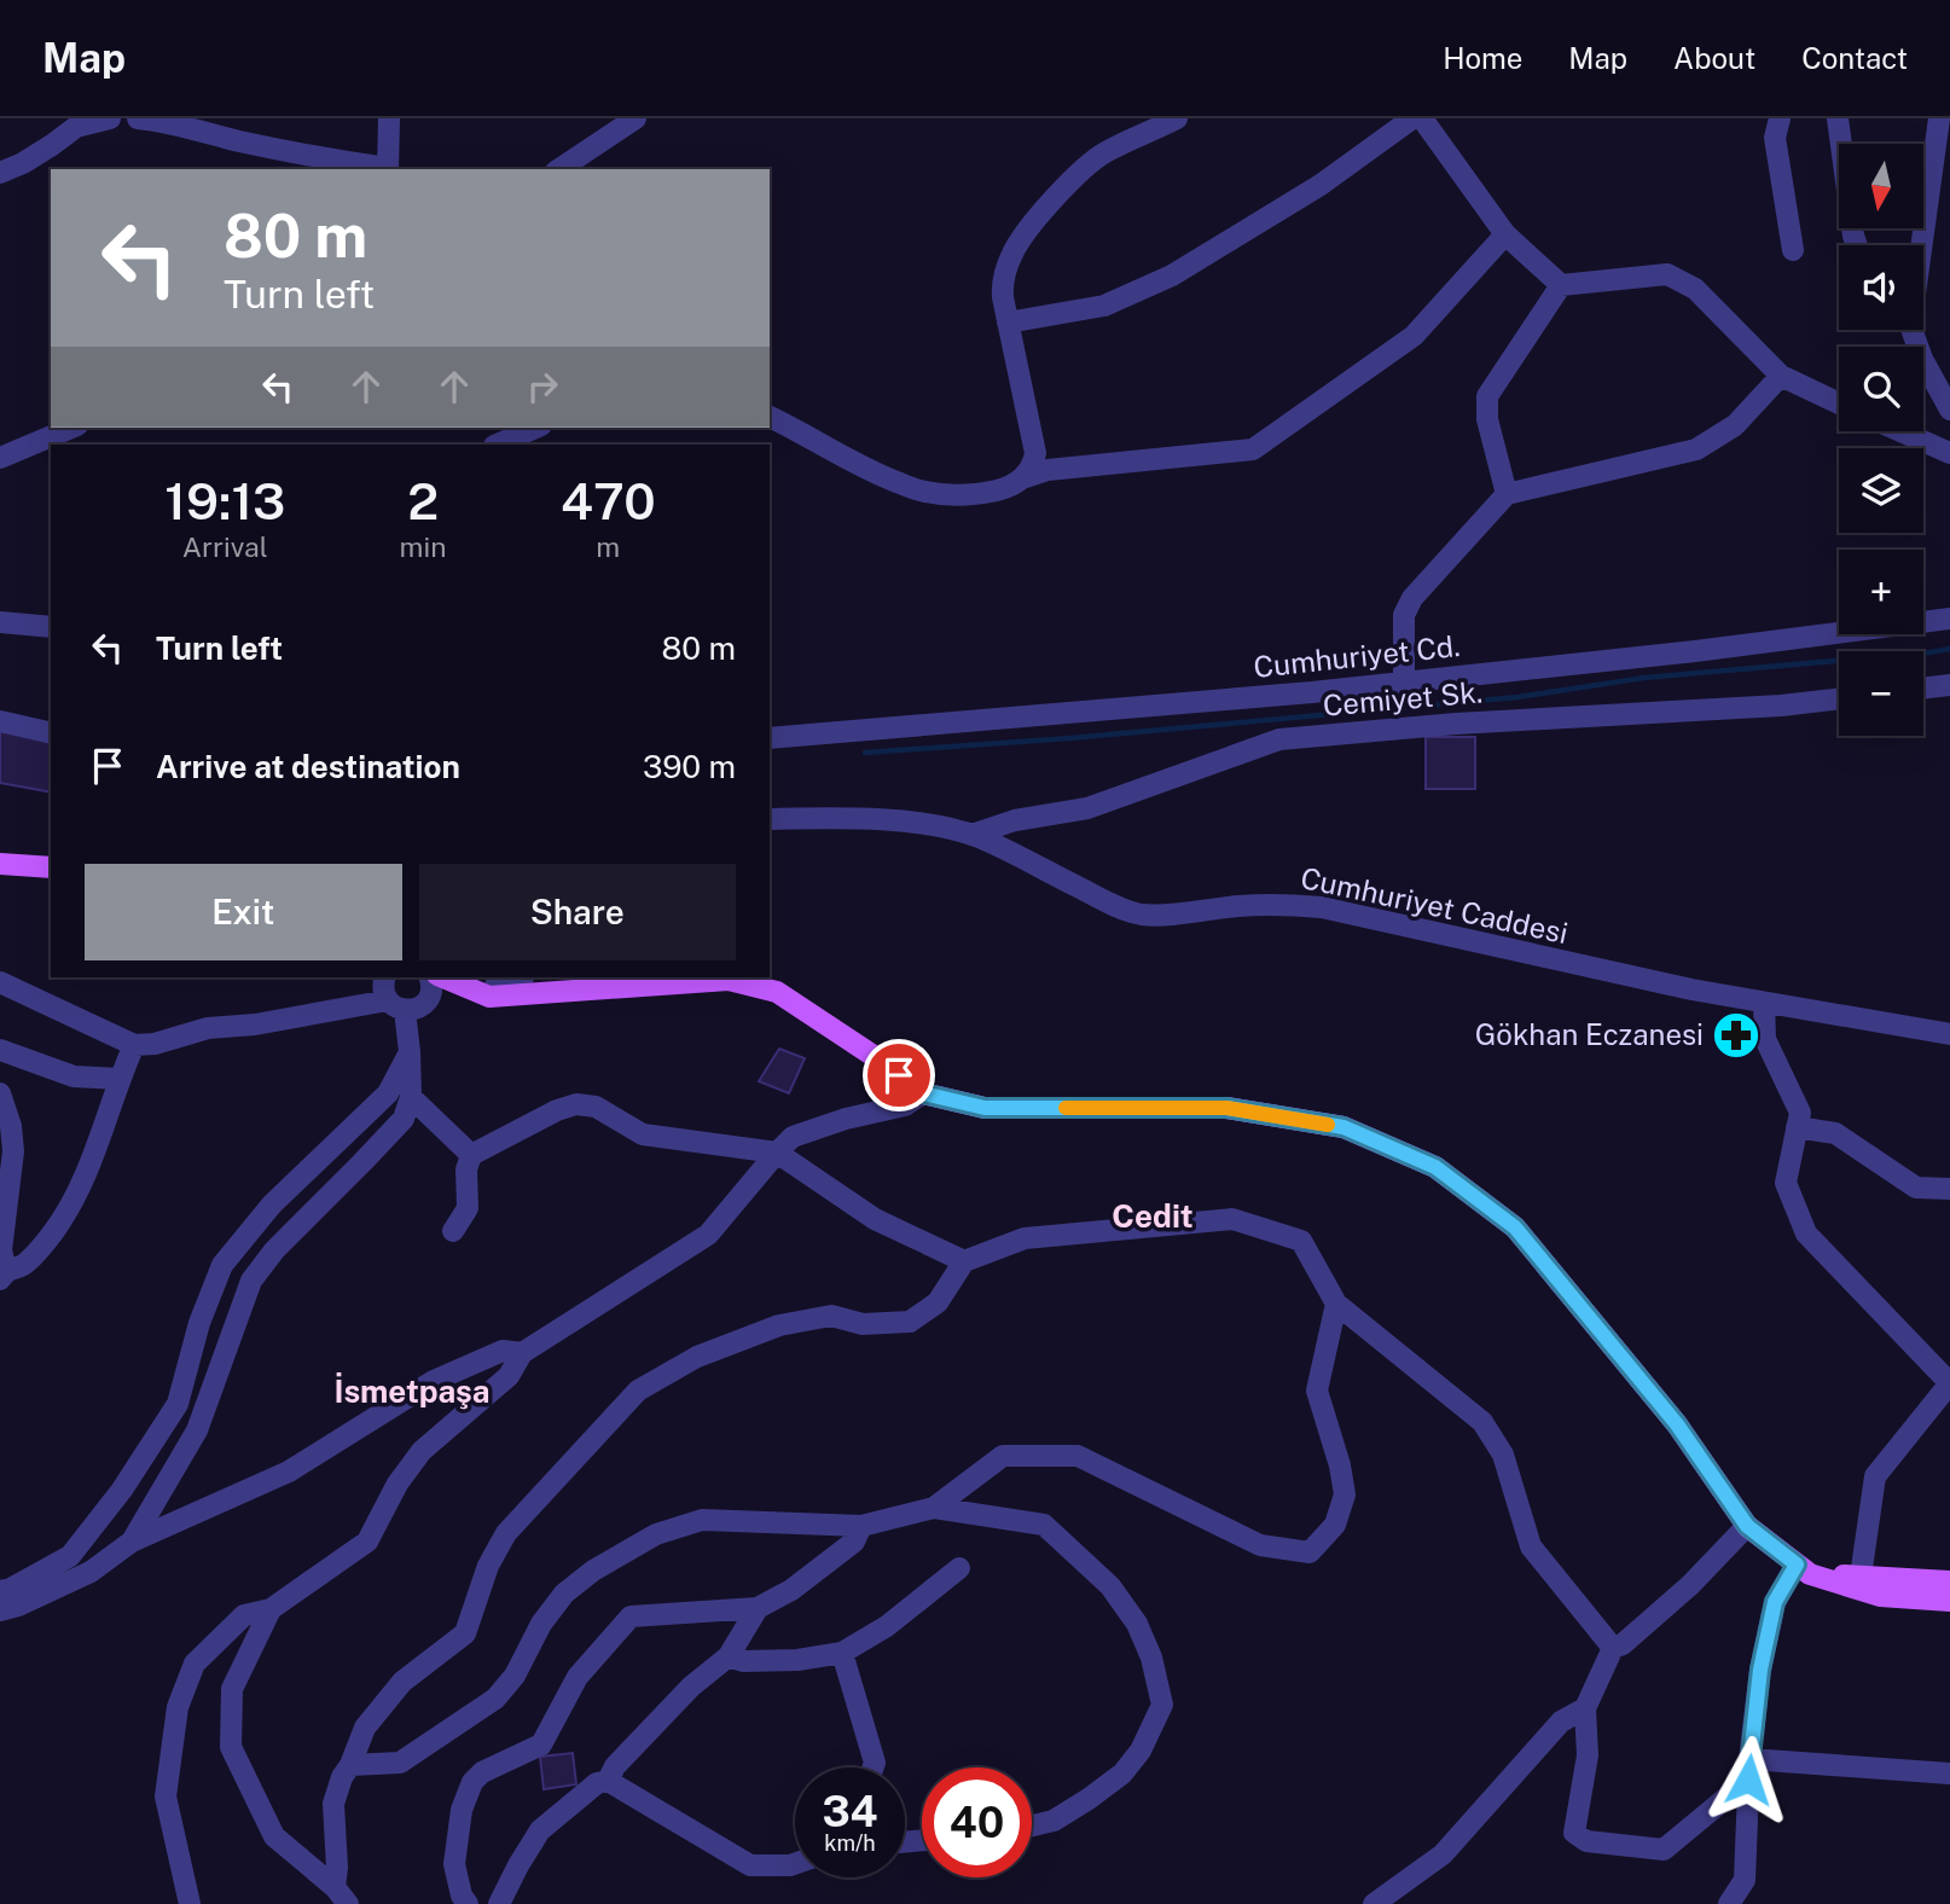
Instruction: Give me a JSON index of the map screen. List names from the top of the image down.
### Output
{
  "streets": {
    "street": ["Cumhuriyet Cd.", "Cemiyet Sk.", "Cumhuriyet Caddesi"]
  },
  "crossings": [
    ["Cemiyet Sk.", "Cumhuriyet Caddesi"]
  ],
  "districts": ["Cedit", "İsmetpaşa"],
  "places": {
    "pharmacy": ["Gökhan Eczanesi"]
  },
  "north": "bottom",
  "page": {
    "header": "Map",
    "nav": [
      "Home",
      "Map",
      "About",
      "Contact"
    ],
    "map_buttons": ["+", "−"],
    "turn": ["80 m", "Turn left"],
    "eta": [
      "19:13",
      "Arrival",
      "2",
      "min",
      "470",
      "m"
    ],
    "list": [
      {
        "name": "Turn left",
        "value": "80 m"
      },
      {
        "name": "Arrive at destination",
        "value": "390 m"
      }
    ],
    "buttons": ["Exit", "Share"],
    "speed": "34 km/h",
    "limit": "40"
  }
}
